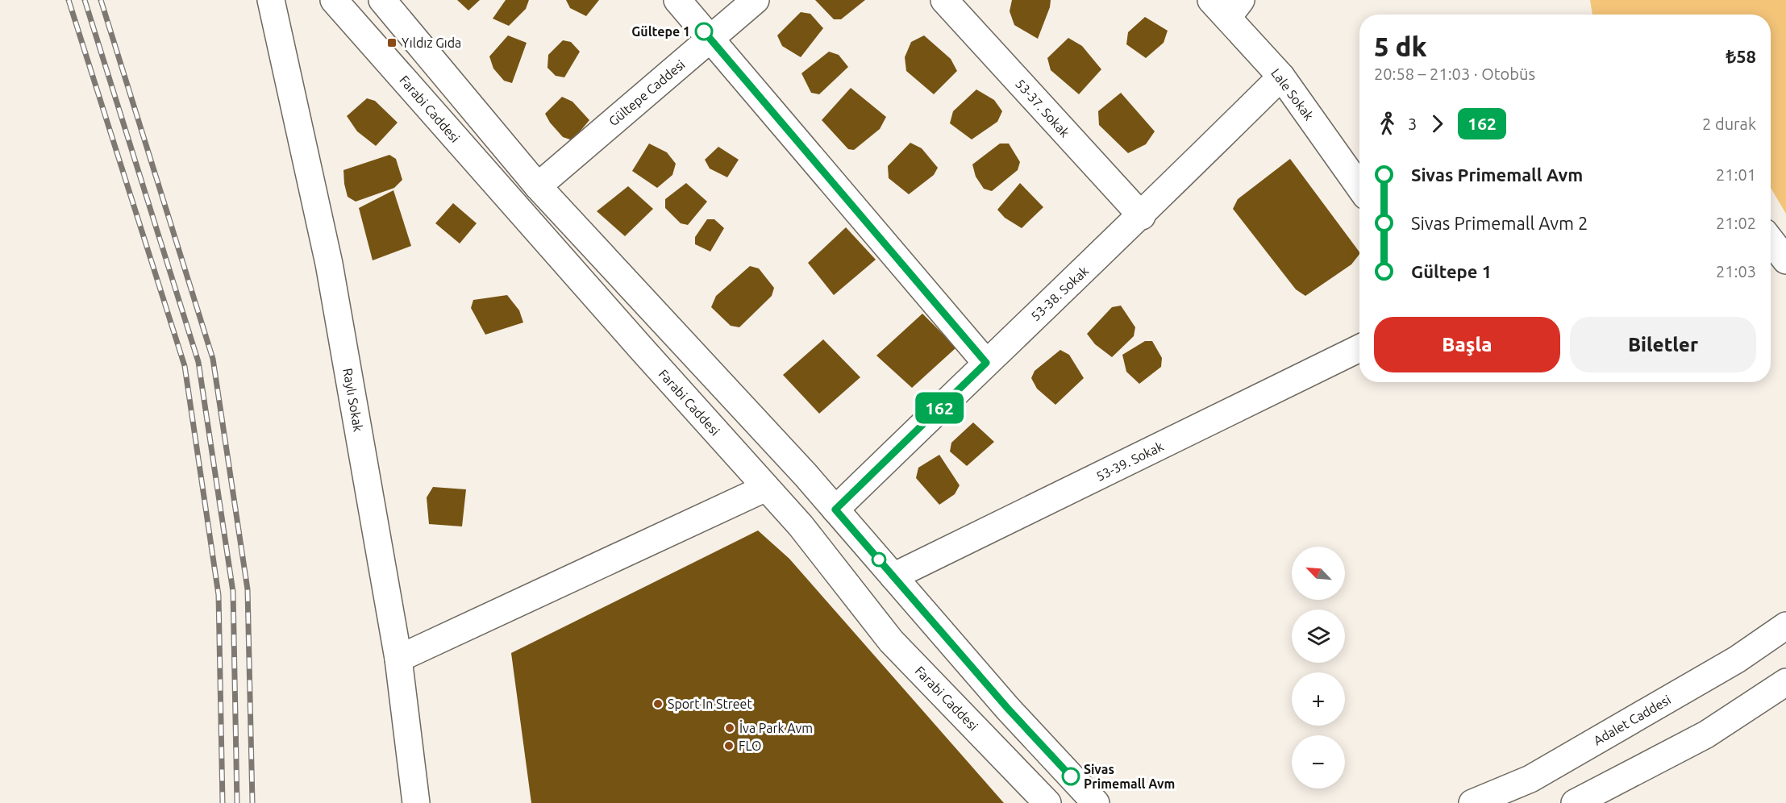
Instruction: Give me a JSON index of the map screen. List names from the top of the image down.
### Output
{
  "streets": {
    "street": [
      "Gültepe Caddesi",
      "Lale Sokak",
      "53-37. Sokak",
      "Farabi Caddesi",
      "53-38. Sokak",
      "Raylı Sokak",
      "53-39. Sokak",
      "Adalet Caddesi"
    ]
  },
  "crossings": [
    ["Lale Sokak", "53-38. Sokak"],
    ["53-37. Sokak", "53-38. Sokak"]
  ],
  "places": {
    "other": [
      "Gültepe 1",
      "Sport In Street",
      "İva Park Avm",
      "FLO",
      "Sivas Primemall Avm"
    ],
    "transit": ["Yıldız Gıda"]
  },
  "lines": ["bus line 162"],
  "north": "top left",
  "page": {
    "on_map": "162",
    "heading": ["5 dk", "20:58 – 21:03 · Otobüs", "₺58"],
    "legs": ["3", "162", "2 durak"],
    "list": [
      {
        "name": "Sivas Primemall Avm",
        "value": "21:01"
      },
      {
        "name": "Sivas Primemall Avm 2",
        "value": "21:02"
      },
      {
        "name": "Gültepe 1",
        "value": "21:03"
      }
    ],
    "buttons": ["Başla", "Biletler"],
    "map_buttons": ["+", "−"]
  }
}
